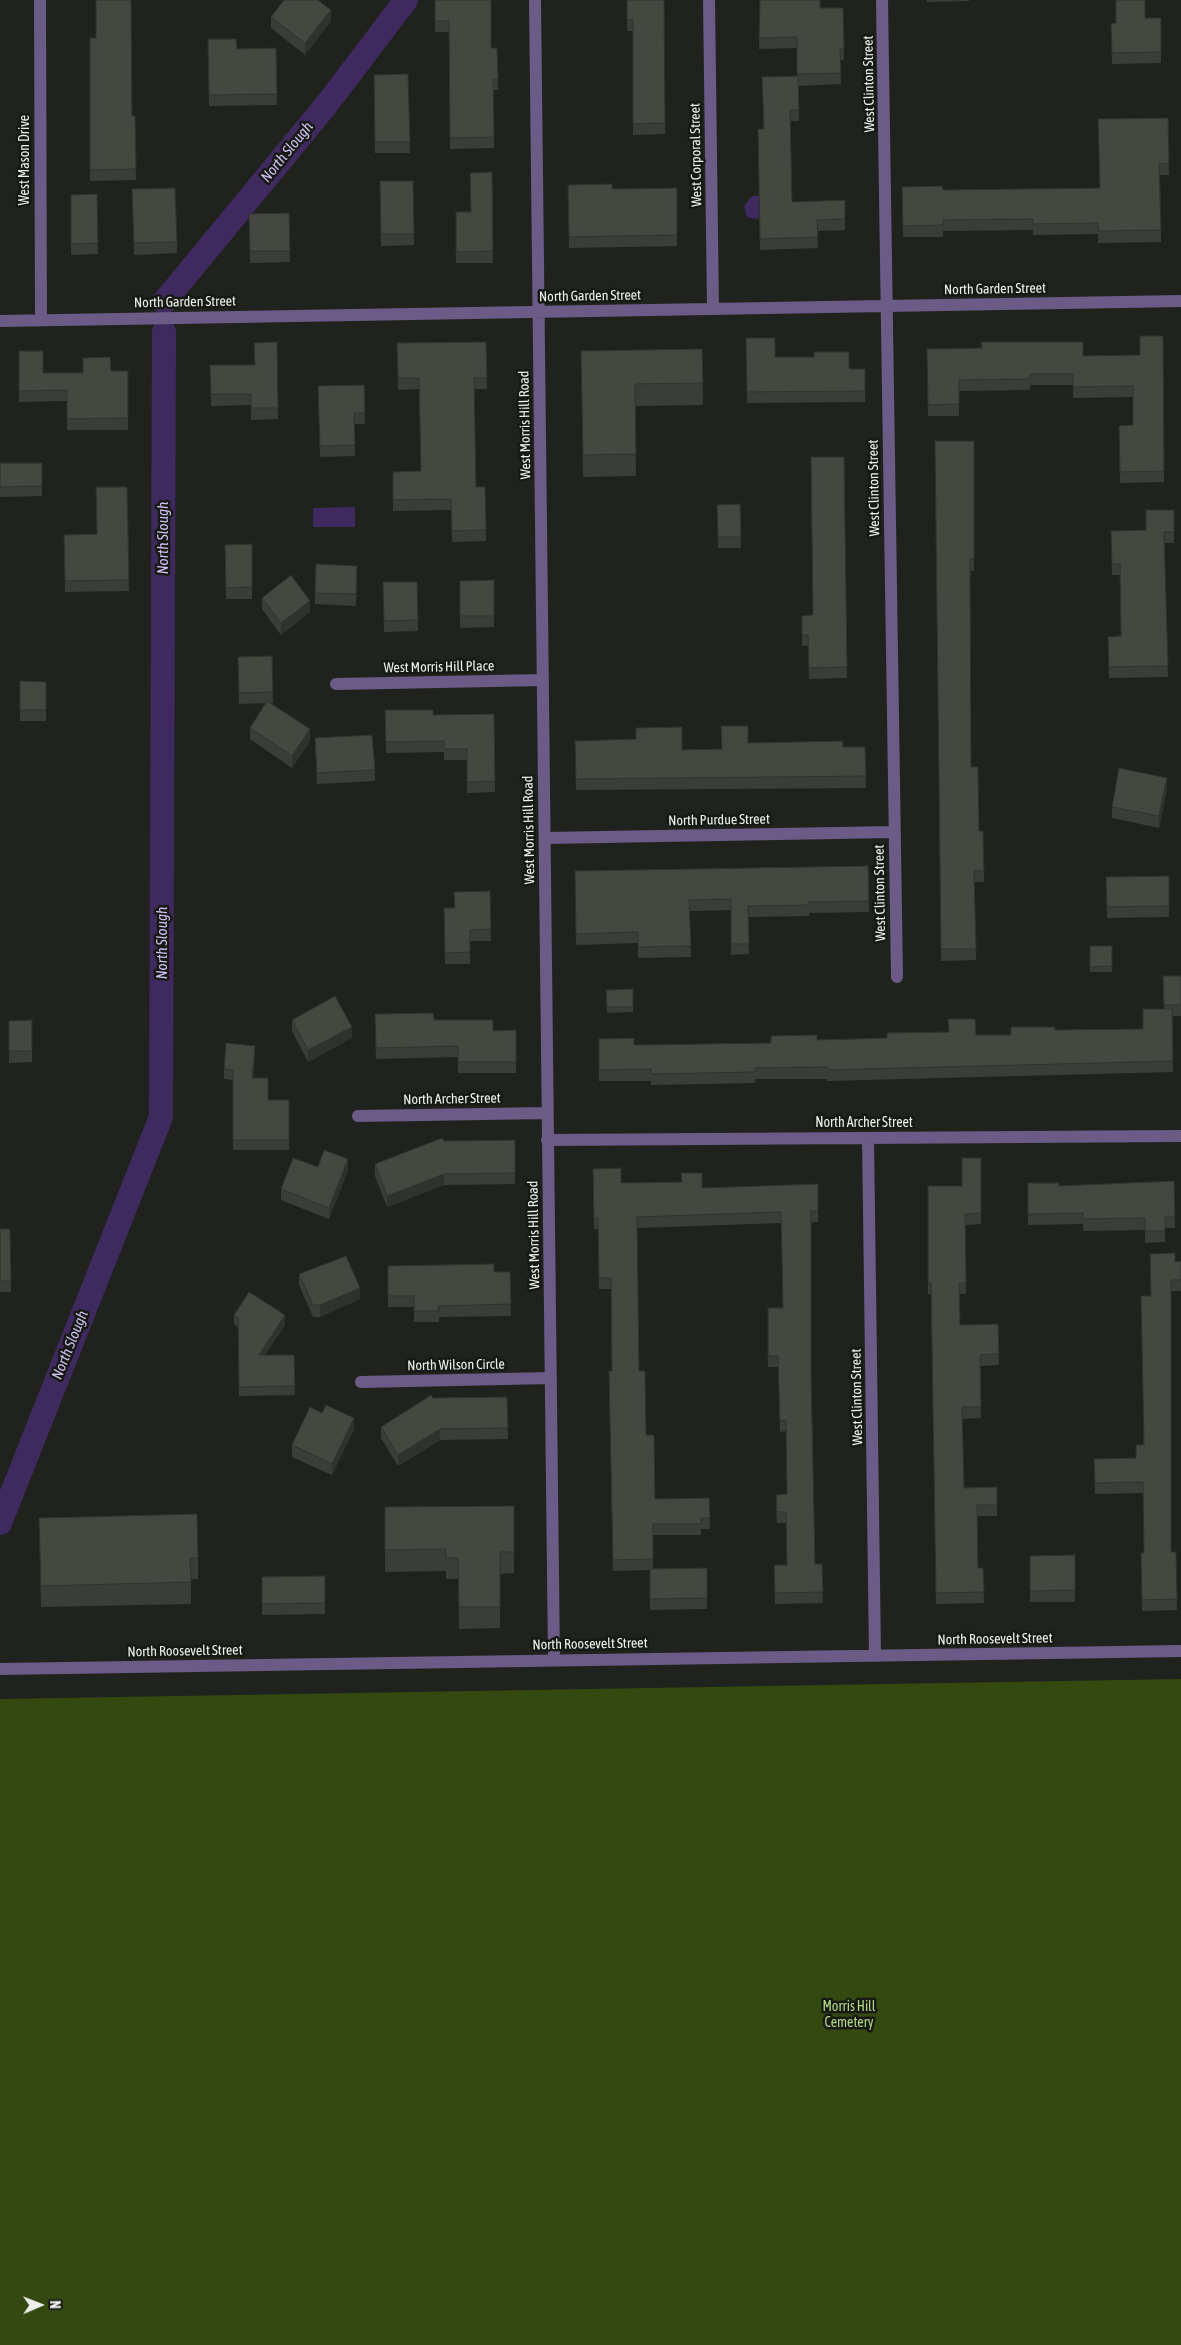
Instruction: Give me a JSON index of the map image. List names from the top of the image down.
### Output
{
  "streets": {
    "street": [
      "West Clinton Street",
      "West Corporal Street",
      "West Mason Drive",
      "North Garden Street",
      "West Morris Hill Road",
      "West Morris Hill Place",
      "North Purdue Street",
      "North Archer Street",
      "North Wilson Circle",
      "North Roosevelt Street"
    ]
  },
  "crossings": [
    ["West Clinton Street", "North Garden Street"],
    ["West Clinton Street", "North Purdue Street"],
    ["West Clinton Street", "North Archer Street"],
    ["West Clinton Street", "North Roosevelt Street"],
    ["West Corporal Street", "North Garden Street"],
    ["West Mason Drive", "North Garden Street"],
    ["North Garden Street", "West Morris Hill Road"],
    ["West Morris Hill Road", "West Morris Hill Place"],
    ["West Morris Hill Road", "North Purdue Street"],
    ["West Morris Hill Road", "North Archer Street"],
    ["West Morris Hill Road", "North Wilson Circle"],
    ["West Morris Hill Road", "North Roosevelt Street"]
  ],
  "water": ["North Slough"],
  "parks": ["Morris Hill Cemetery"],
  "north": "right"
}
